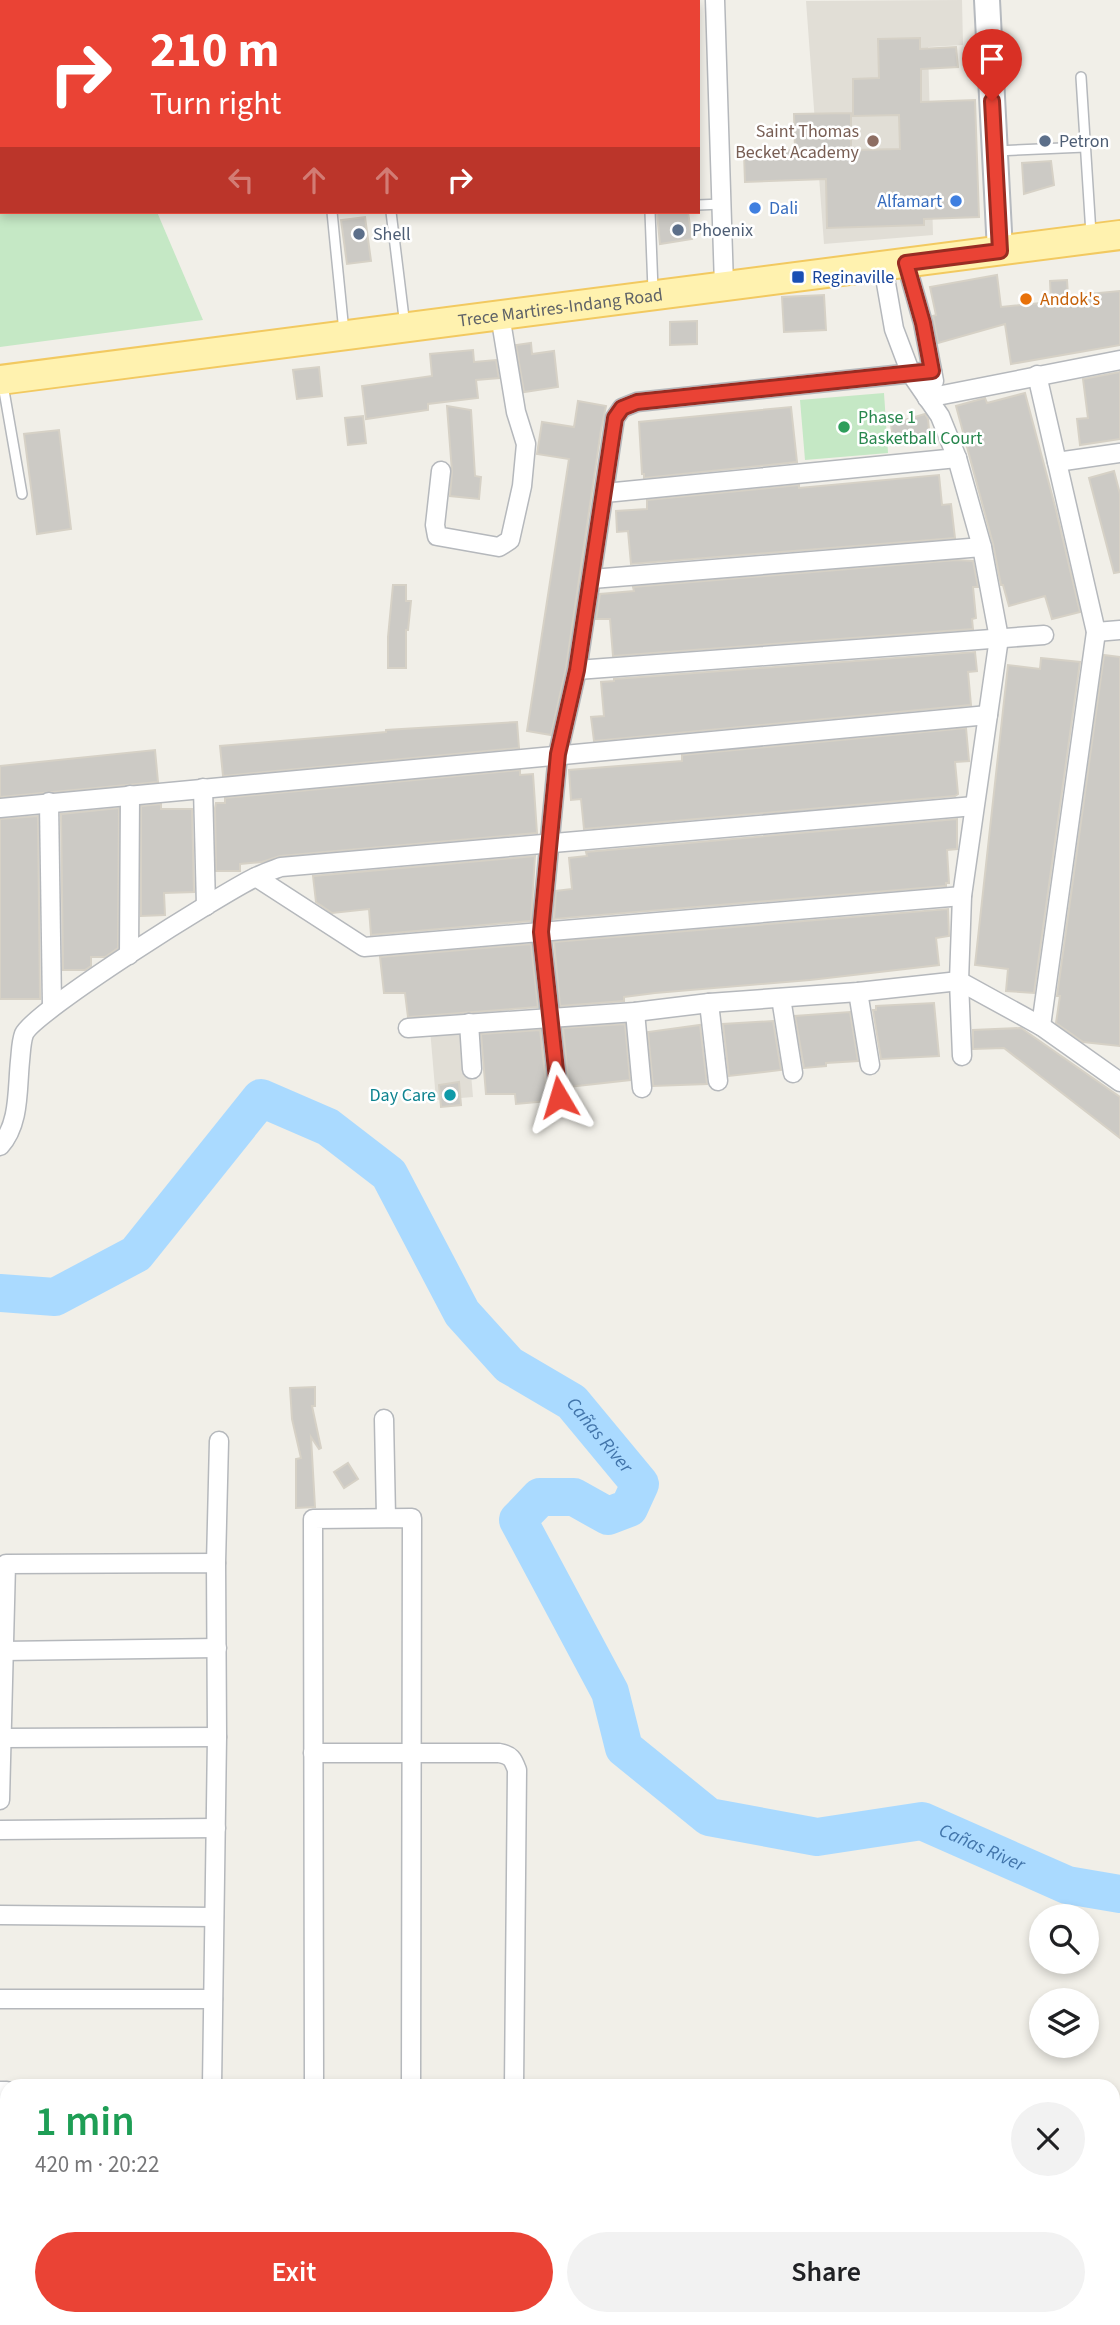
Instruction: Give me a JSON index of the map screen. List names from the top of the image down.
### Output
{
  "streets": {
    "main road": ["Trece Martires-Indang Road"]
  },
  "water": ["Cañas River"],
  "places": {
    "other": [
      "Saint Thomas Becket Academy",
      "Petron",
      "Alfamart",
      "Dali",
      "Phoenix",
      "Shell",
      "Andok's",
      "Phase 1 Basketball Court",
      "Day Care"
    ],
    "transit": ["Reginaville"]
  },
  "page": {
    "turn": ["210 m", "Turn right"],
    "heading": ["1 min", "420 m · 20:22"],
    "buttons": ["Exit", "Share"]
  }
}
